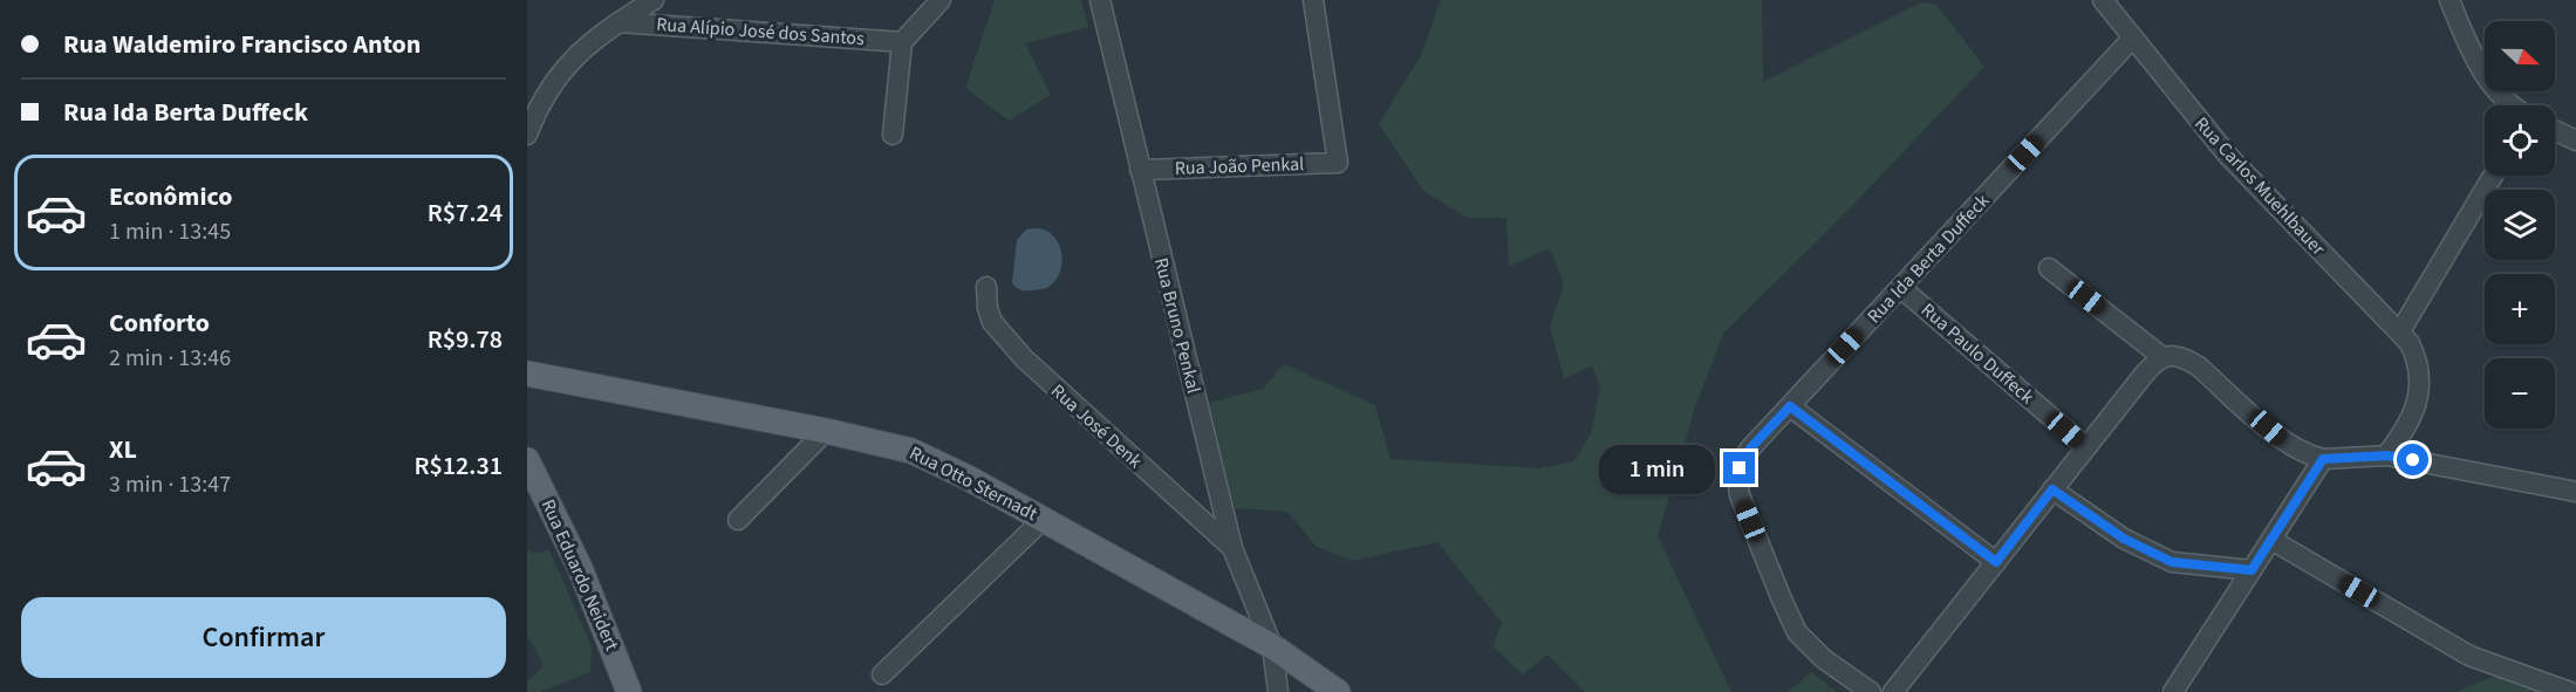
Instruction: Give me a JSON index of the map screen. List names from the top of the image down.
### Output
{
  "streets": {
    "main road": ["Rua Otto Sternadt", "Rua Eduardo Neidert"],
    "street": [
      "Rua Alípio José dos Santos",
      "Rua João Penkal",
      "Rua Carlos Muehlbauer",
      "Rua Ida Berta Duffeck",
      "Rua Bruno Penkal",
      "Rua Paulo Duffeck",
      "Rua José Denk"
    ]
  },
  "crossings": [
    ["Rua João Penkal", "Rua Bruno Penkal"],
    ["Rua Carlos Muehlbauer", "Rua Ida Berta Duffeck"],
    ["Rua Ida Berta Duffeck", "Rua Paulo Duffeck"],
    ["Rua Bruno Penkal", "Rua José Denk"],
    ["Rua Bruno Penkal", "Rua Otto Sternadt"]
  ],
  "north": "right",
  "page": {
    "banner": ["Rua Waldemiro Francisco Anton", "Rua Ida Berta Duffeck"],
    "map_buttons": ["+", "−"],
    "list": [
      {
        "name": "Econômico",
        "note": "1 min · 13:45",
        "value": "R$7.24"
      },
      {
        "name": "Conforto",
        "note": "2 min · 13:46",
        "value": "R$9.78"
      },
      {
        "name": "XL",
        "note": "3 min · 13:47",
        "value": "R$12.31"
      }
    ],
    "bubble": "1 min",
    "buttons": "Confirmar"
  }
}
